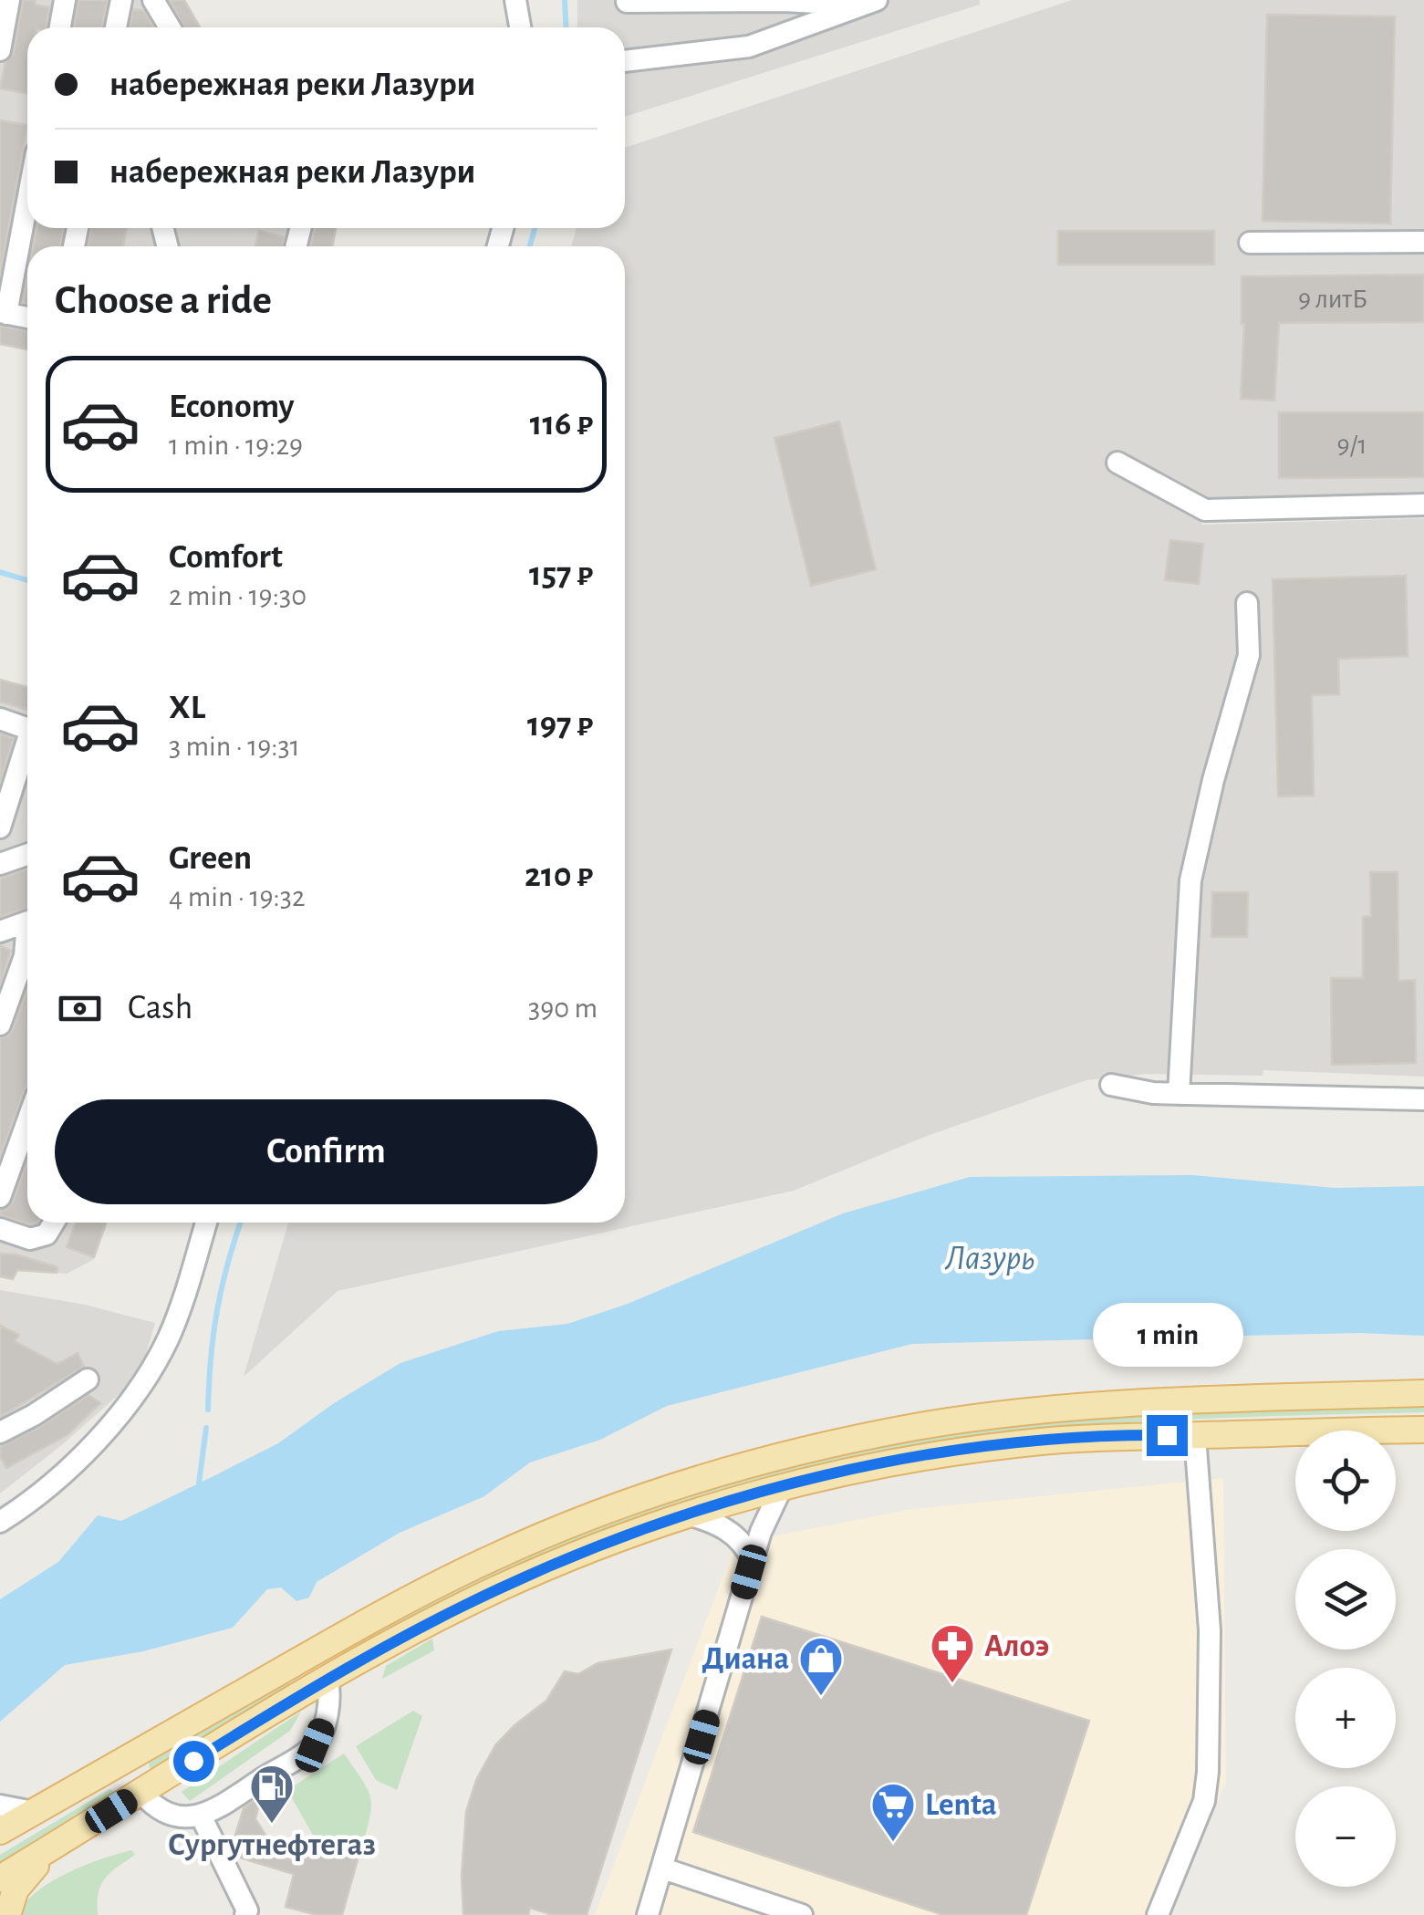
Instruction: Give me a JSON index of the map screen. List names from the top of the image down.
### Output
{
  "water": ["Лазурь"],
  "places": {
    "pharmacy": ["Алоэ"],
    "shop": ["Диана"],
    "fuel station": ["Сургутнефтегаз"],
    "supermarket": ["Lenta"]
  },
  "house_numbers": ["9 литБ", "9/1"],
  "page": {
    "banner": ["набережная реки Лазури", "набережная реки Лазури"],
    "heading": "Choose a ride",
    "list": [
      {
        "name": "Economy",
        "note": "1 min · 19:29",
        "value": "116 ₽"
      },
      {
        "name": "Comfort",
        "note": "2 min · 19:30",
        "value": "157 ₽"
      },
      {
        "name": "XL",
        "note": "3 min · 19:31",
        "value": "197 ₽"
      },
      {
        "name": "Green",
        "note": "4 min · 19:32",
        "value": "210 ₽"
      }
    ],
    "pay": ["Cash", "390 m"],
    "buttons": "Confirm",
    "bubble": "1 min",
    "map_buttons": ["+", "−"]
  }
}
